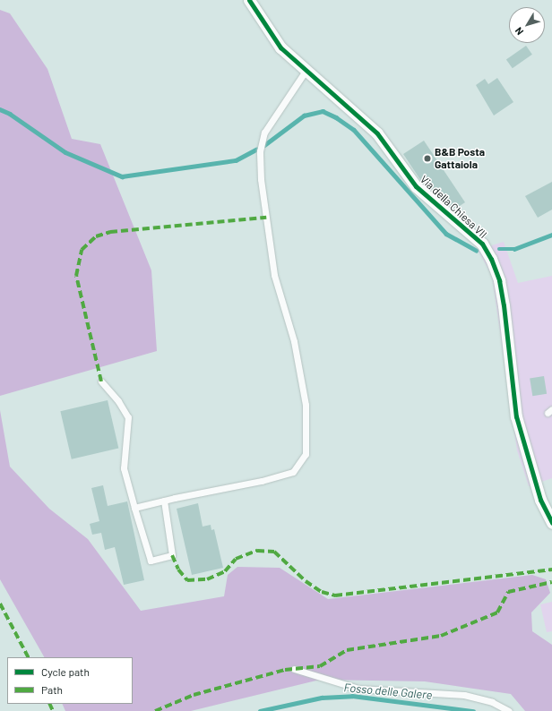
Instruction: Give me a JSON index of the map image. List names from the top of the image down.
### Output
{
  "streets": {
    "street": ["Via della Chiesa VII"]
  },
  "water": ["Fosso delle Galere"],
  "places": ["B&B Posta Gattaiola"],
  "legend": ["Cycle path", "Path"],
  "north": "bottom left"
}
